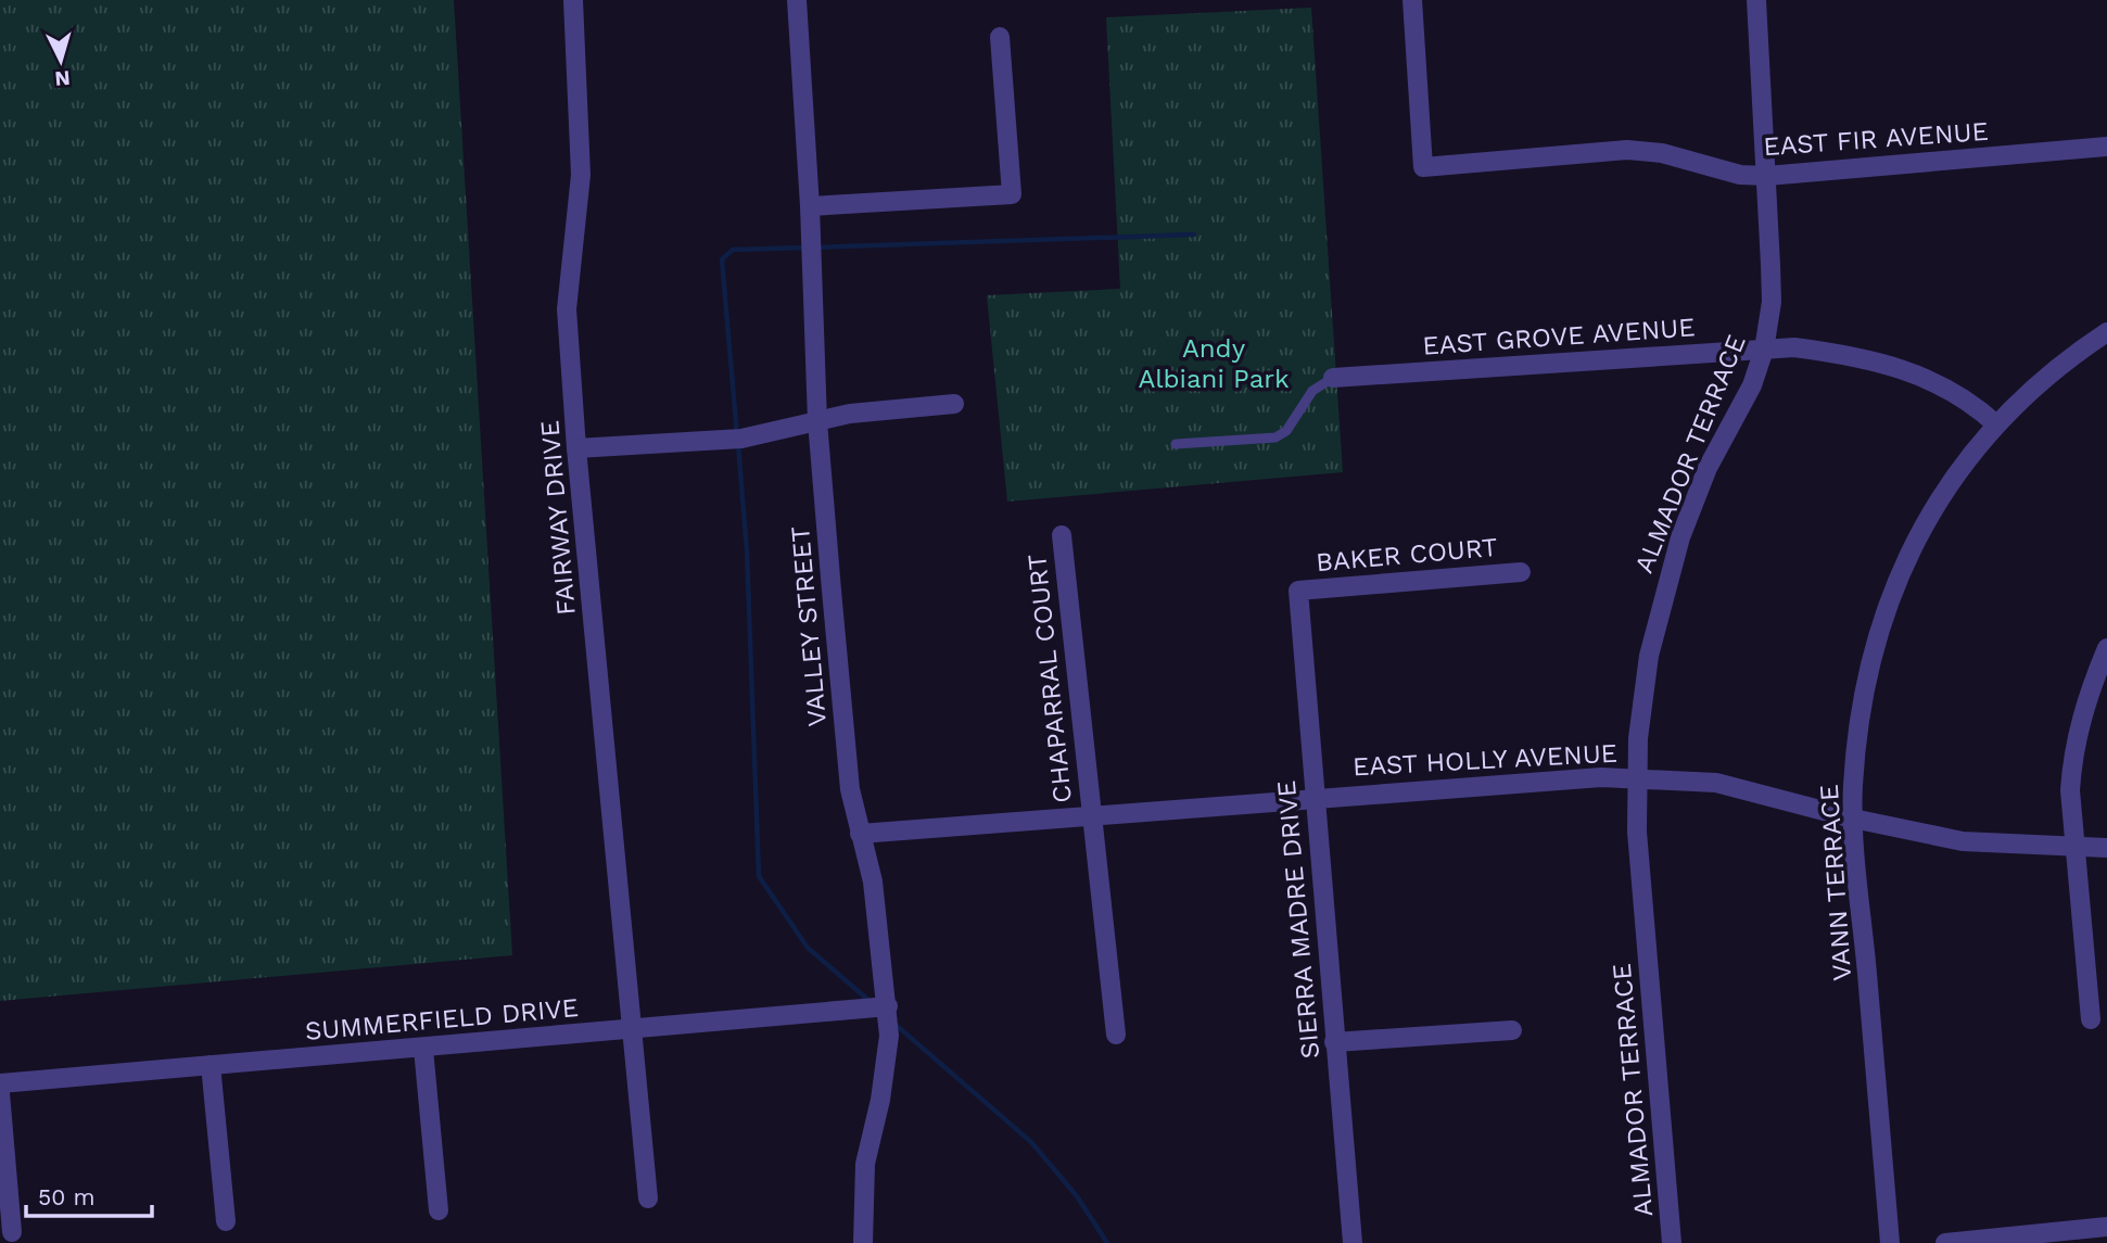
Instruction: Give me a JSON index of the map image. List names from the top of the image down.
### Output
{
  "streets": {
    "street": [
      "EAST FIR AVENUE",
      "EAST GROVE AVENUE",
      "ALMADOR TERRACE",
      "FAIRWAY DRIVE",
      "BAKER COURT",
      "VALLEY STREET",
      "CHAPARRAL COURT",
      "EAST HOLLY AVENUE",
      "VANN TERRACE",
      "SIERRA MADRE DRIVE",
      "SUMMERFIELD DRIVE"
    ]
  },
  "crossings": [
    ["EAST FIR AVENUE", "ALMADOR TERRACE"],
    ["EAST GROVE AVENUE", "ALMADOR TERRACE"],
    ["EAST GROVE AVENUE", "VANN TERRACE"],
    ["ALMADOR TERRACE", "EAST HOLLY AVENUE"],
    ["FAIRWAY DRIVE", "SUMMERFIELD DRIVE"],
    ["BAKER COURT", "SIERRA MADRE DRIVE"],
    ["VALLEY STREET", "EAST HOLLY AVENUE"],
    ["VALLEY STREET", "SUMMERFIELD DRIVE"],
    ["CHAPARRAL COURT", "EAST HOLLY AVENUE"],
    ["EAST HOLLY AVENUE", "VANN TERRACE"],
    ["EAST HOLLY AVENUE", "SIERRA MADRE DRIVE"]
  ],
  "parks": ["Andy Albiani Park"],
  "scale_bar": "50 m",
  "north": "bottom"
}
